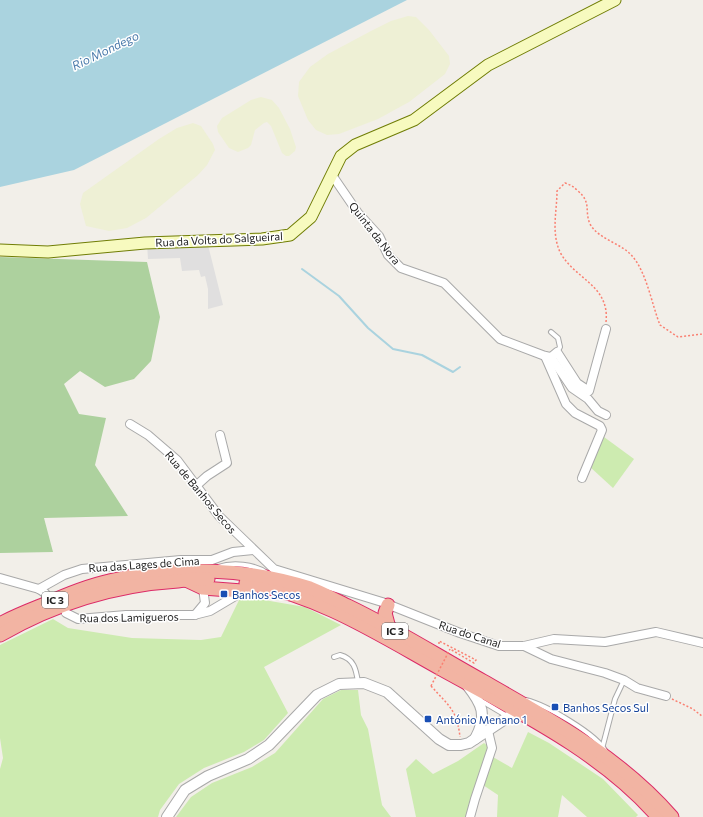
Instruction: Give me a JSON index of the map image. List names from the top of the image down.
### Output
{
  "streets": {
    "highway": ["IC 3"],
    "main road": ["Rua da Volta do Salgueiral"],
    "street": [
      "Quinta da Nora",
      "Rua de Banhos Secos",
      "Rua das Lages de Cima",
      "Rua dos Lamigueros",
      "Rua do Canal"
    ]
  },
  "crossings": [
    ["Quinta da Nora", "Rua da Volta do Salgueiral"],
    ["Rua de Banhos Secos", "Rua das Lages de Cima"],
    ["Rua de Banhos Secos", "Rua do Canal"]
  ],
  "water": ["Rio Mondego"],
  "places": {
    "transit": ["Banhos Secos", "Banhos Secos Sul", "António Menano 1"]
  }
}
